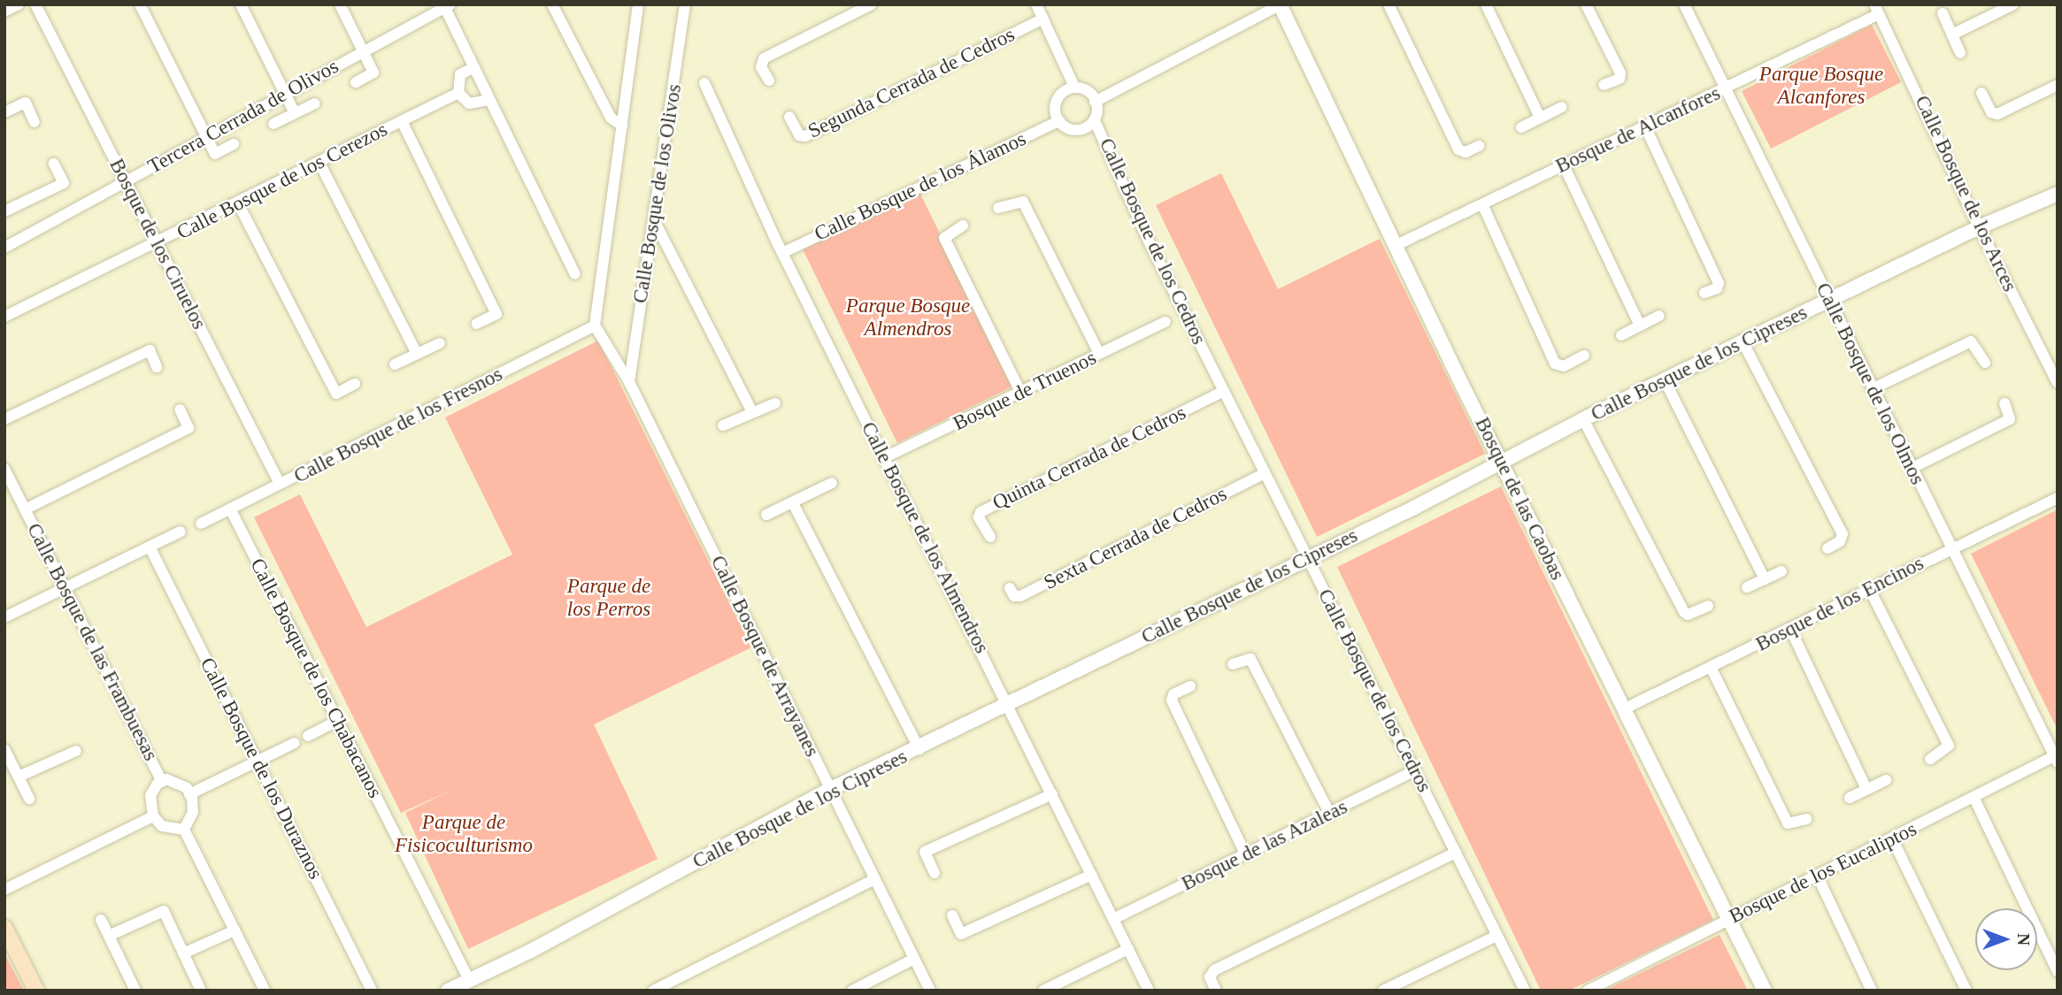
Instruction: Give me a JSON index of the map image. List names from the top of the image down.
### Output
{
  "streets": {
    "street": [
      "Segunda Cerrada de Cedros",
      "Tercera Cerrada de Olivos",
      "Bosque de Alcanfores",
      "Calle Bosque de los Cerezos",
      "Calle Bosque de los Álamos",
      "Calle Bosque de los Olivos",
      "Calle Bosque de los Arces",
      "Calle Bosque de los Cedros",
      "Bosque de los Ciruelos",
      "Calle Bosque de los Cipreses",
      "Calle Bosque de los Olmos",
      "Bosque de Truenos",
      "Calle Bosque de los Fresnos",
      "Quinta Cerrada de Cedros",
      "Bosque de las Caobas",
      "Calle Bosque de los Almendros",
      "Sexta Cerrada de Cedros",
      "Bosque de los Encinos",
      "Calle Bosque de las Frambuesas",
      "Calle Bosque de Arrayanes",
      "Calle Bosque de los Chabacanos",
      "Calle Bosque de los Duraznos",
      "Bosque de las Azaleas",
      "Bosque de los Eucaliptos"
    ]
  },
  "crossings": [
    ["Bosque de Alcanfores", "Calle Bosque de los Arces"],
    ["Bosque de Alcanfores", "Calle Bosque de los Olmos"],
    ["Bosque de Alcanfores", "Bosque de las Caobas"],
    ["Calle Bosque de los Cerezos", "Bosque de los Ciruelos"],
    ["Calle Bosque de los Álamos", "Calle Bosque de los Cedros"],
    ["Calle Bosque de los Álamos", "Calle Bosque de los Almendros"],
    ["Calle Bosque de los Olivos", "Calle Bosque de los Fresnos"],
    ["Calle Bosque de los Olivos", "Calle Bosque de Arrayanes"],
    ["Calle Bosque de los Arces", "Calle Bosque de los Cipreses"],
    ["Calle Bosque de los Cedros", "Calle Bosque de los Cipreses"],
    ["Calle Bosque de los Cedros", "Quinta Cerrada de Cedros"],
    ["Calle Bosque de los Cedros", "Sexta Cerrada de Cedros"],
    ["Calle Bosque de los Cedros", "Bosque de las Azaleas"],
    ["Bosque de los Ciruelos", "Calle Bosque de los Fresnos"],
    ["Calle Bosque de los Cipreses", "Calle Bosque de los Olmos"],
    ["Calle Bosque de los Cipreses", "Bosque de las Caobas"],
    ["Calle Bosque de los Cipreses", "Calle Bosque de los Almendros"],
    ["Calle Bosque de los Cipreses", "Calle Bosque de Arrayanes"],
    ["Calle Bosque de los Cipreses", "Calle Bosque de los Chabacanos"],
    ["Calle Bosque de los Olmos", "Bosque de los Encinos"],
    ["Calle Bosque de los Olmos", "Bosque de los Eucaliptos"],
    ["Bosque de Truenos", "Calle Bosque de los Almendros"],
    ["Calle Bosque de los Fresnos", "Calle Bosque de Arrayanes"],
    ["Calle Bosque de los Fresnos", "Calle Bosque de los Chabacanos"],
    ["Bosque de las Caobas", "Bosque de los Encinos"],
    ["Bosque de las Caobas", "Bosque de los Eucaliptos"],
    ["Calle Bosque de los Almendros", "Bosque de las Azaleas"]
  ],
  "parks": [
    "Parque Bosque Alcanfores",
    "Parque Bosque Almendros",
    "Parque de los Perros",
    "Parque de Fisicoculturismo"
  ],
  "north": "right"
}
